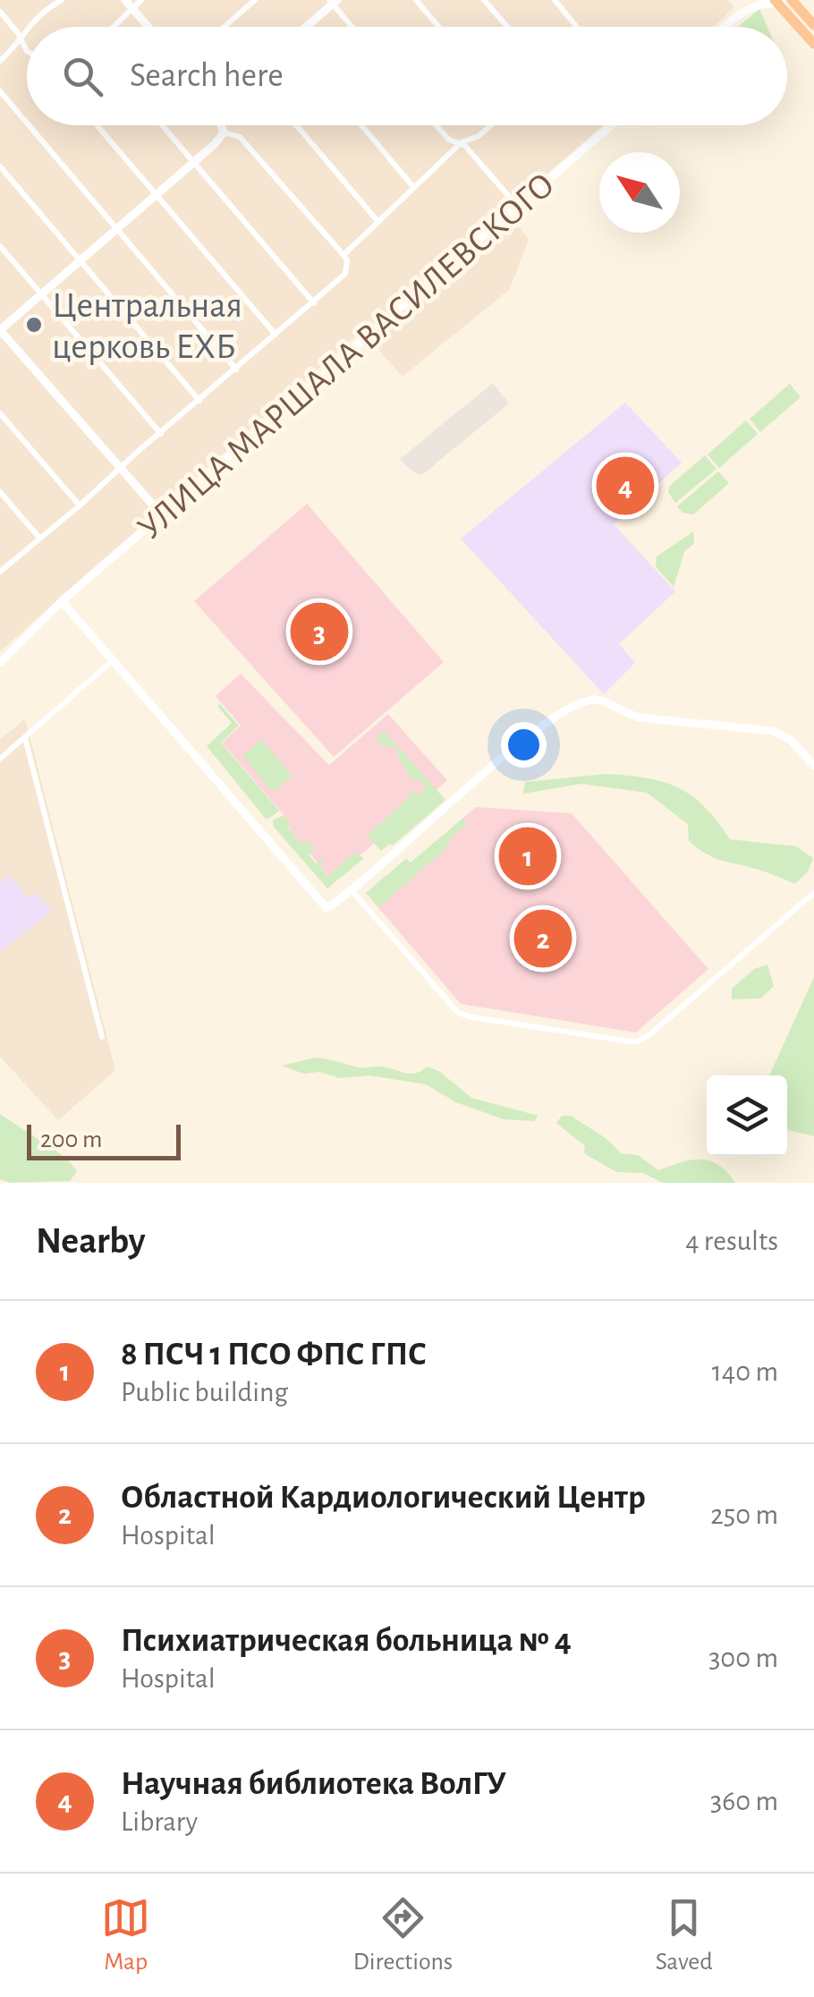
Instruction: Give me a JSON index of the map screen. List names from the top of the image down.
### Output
{
  "streets": {
    "main road": ["УЛИЦА МАРШАЛА ВАСИЛЕВСКОГО"]
  },
  "places": ["Центральная церковь ЕХБ"],
  "scale_bar": "200 m",
  "north": "top left",
  "page": {
    "search": "Search here",
    "pins": [
      "4",
      "3",
      "1",
      "2"
    ],
    "scale": "200 m",
    "heading": ["Nearby", "4 results"],
    "list": [
      {
        "mark": "1",
        "name": "8 ПСЧ 1 ПСО ФПС ГПС",
        "note": "Public building",
        "value": "140 m"
      },
      {
        "mark": "2",
        "name": "Областной Кардиологический Центр",
        "note": "Hospital",
        "value": "250 m"
      },
      {
        "mark": "3",
        "name": "Психиатрическая больница № 4",
        "note": "Hospital",
        "value": "300 m"
      },
      {
        "mark": "4",
        "name": "Научная библиотека ВолГУ",
        "note": "Library",
        "value": "360 m"
      }
    ],
    "nav": ["Map", "Directions", "Saved"]
  }
}
